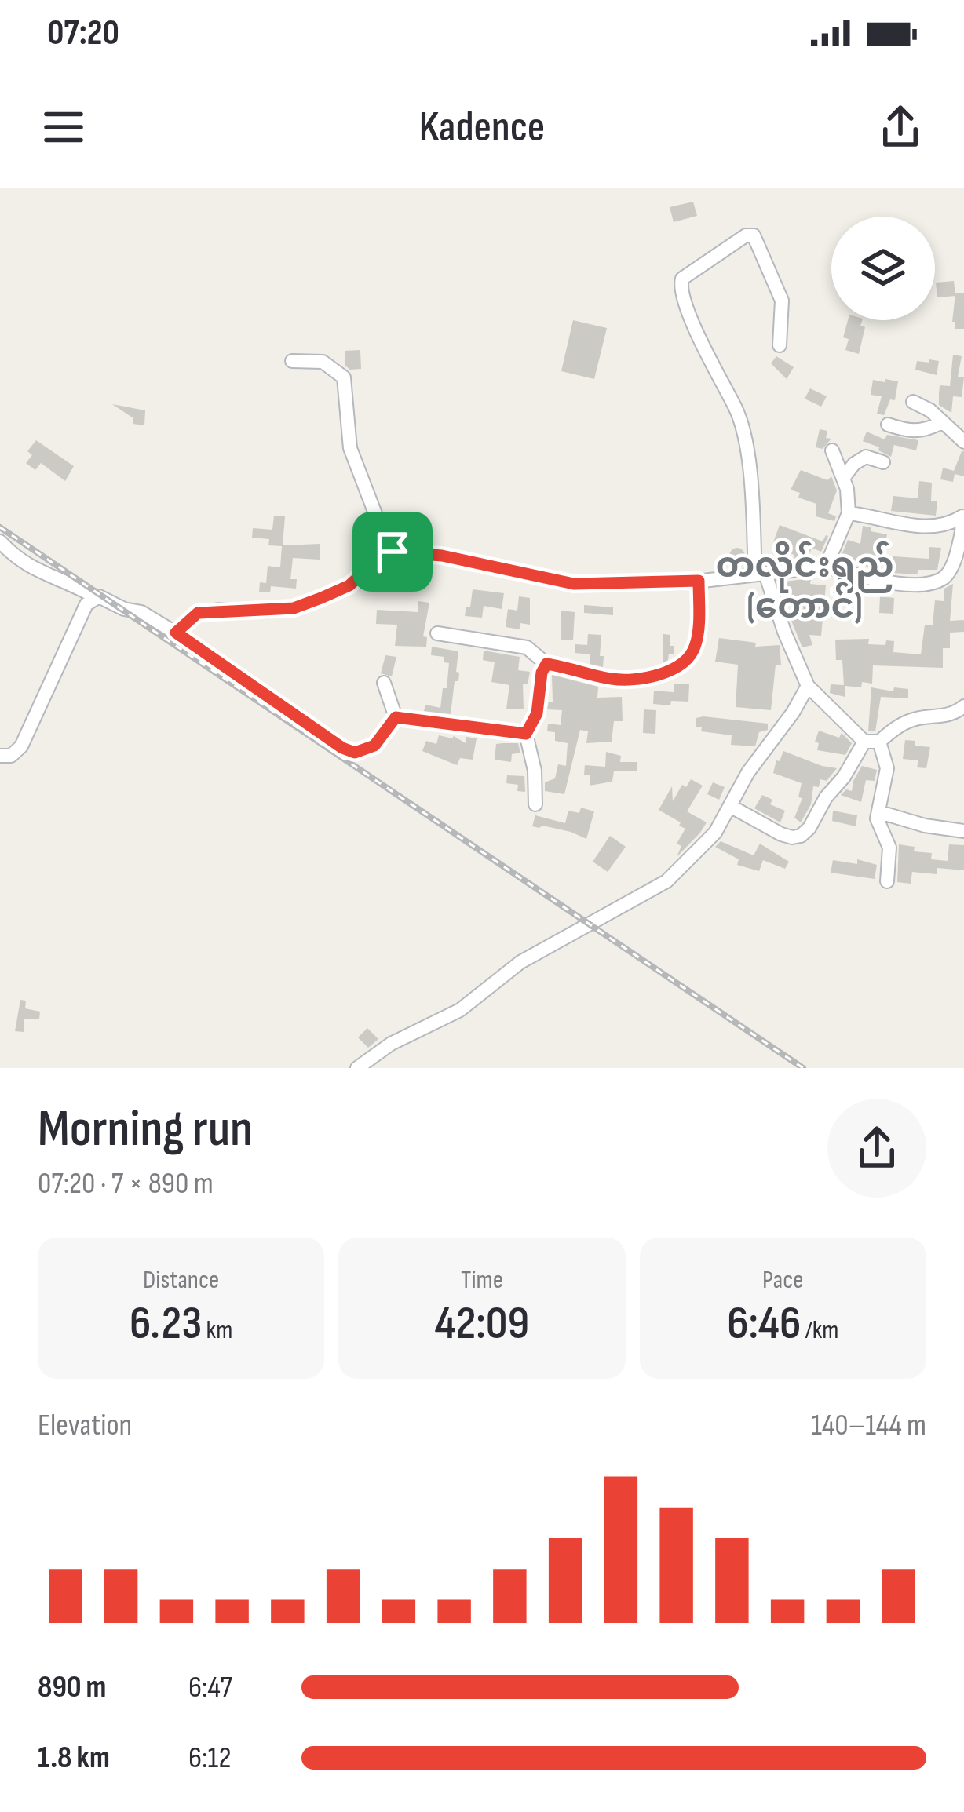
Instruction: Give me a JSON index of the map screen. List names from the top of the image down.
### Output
{
  "districts": ["တလိုင်းရှည် (တောင်)"],
  "page": {
    "status": "07:20",
    "header": "Kadence",
    "heading": ["Morning run", "07:20 · 7 × 890 m"],
    "stats": [
      ["Distance", "6.23 km"],
      ["Time", "42:09"],
      ["Pace", "6:46 /km"]
    ],
    "chart": ["Elevation", "140–144 m"],
    "list": [
      {
        "name": "890 m",
        "note": "6:47"
      },
      {
        "name": "1.8 km",
        "note": "6:12"
      }
    ]
  }
}
